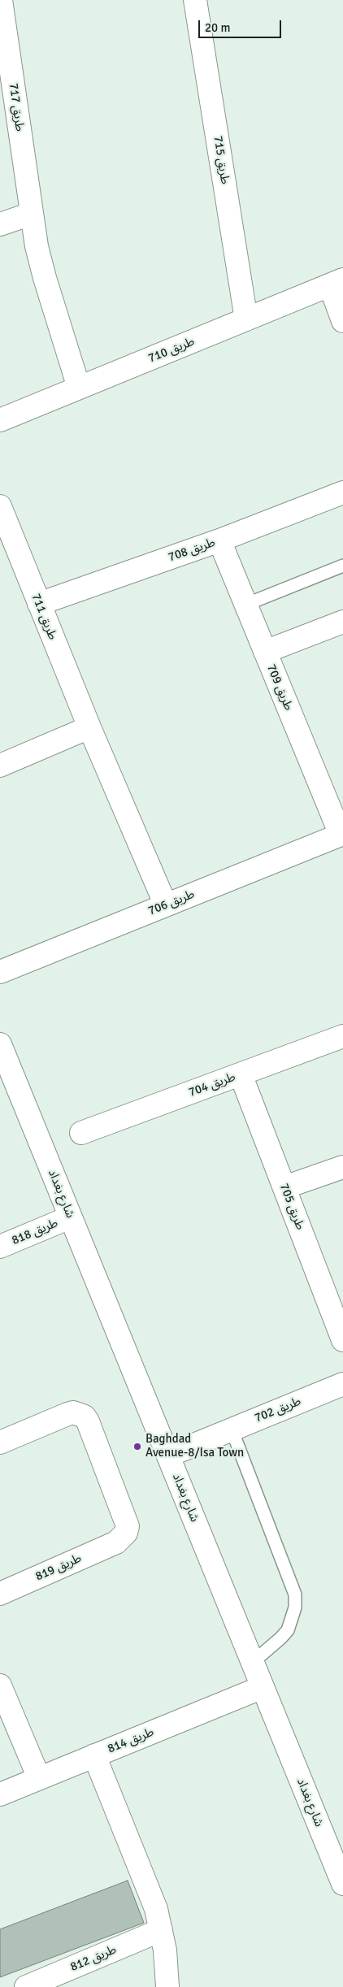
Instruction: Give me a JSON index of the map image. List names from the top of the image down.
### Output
{
  "streets": {
    "street": [
      "طريق 717",
      "طريق 715",
      "طريق 710",
      "طريق 708",
      "طريق 711",
      "طريق 709",
      "طريق 706",
      "طريق 704",
      "شارع بغداد",
      "طريق 705",
      "طريق 818",
      "طريق 702",
      "طريق 819",
      "طريق 814",
      "طريق 812"
    ]
  },
  "crossings": [
    ["طريق 717", "طريق 710"],
    ["طريق 715", "طريق 710"],
    ["طريق 708", "طريق 711"],
    ["طريق 708", "طريق 709"],
    ["طريق 711", "طريق 706"],
    ["طريق 709", "طريق 706"],
    ["طريق 704", "طريق 705"],
    ["شارع بغداد", "طريق 818"],
    ["شارع بغداد", "طريق 702"],
    ["شارع بغداد", "طريق 814"]
  ],
  "places": ["Baghdad Avenue-8/Isa Town"],
  "scale_bar": "20 m"
}
